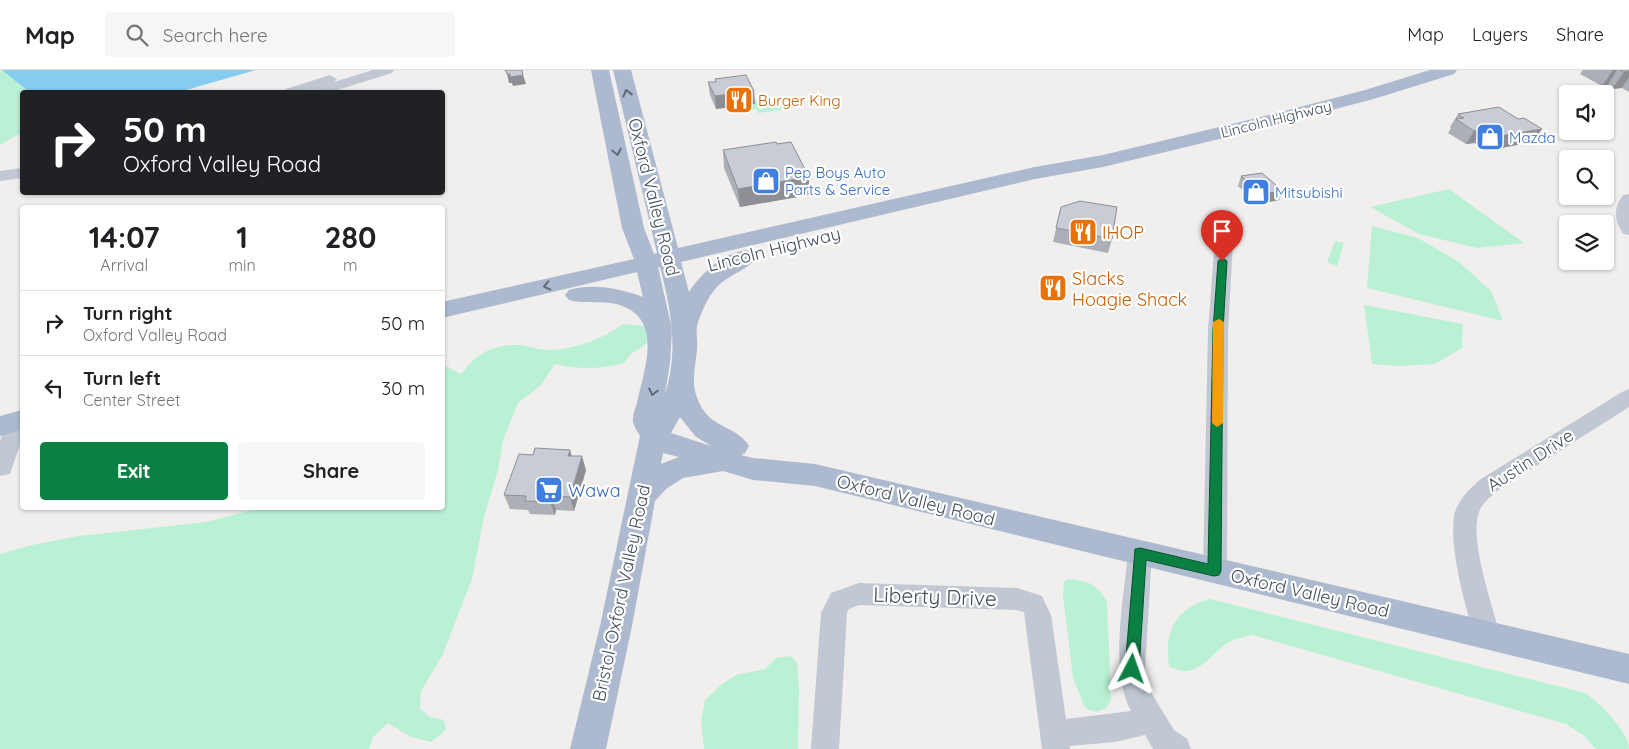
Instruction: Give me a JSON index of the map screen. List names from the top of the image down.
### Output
{
  "streets": {
    "main road": ["Lincoln Highway", "Oxford Valley Road", "Bristol-Oxford Valley Road"],
    "street": ["Austin Drive", "Liberty Drive"]
  },
  "crossings": [
    ["Lincoln Highway", "Oxford Valley Road"],
    ["Oxford Valley Road", "Austin Drive"],
    ["Oxford Valley Road", "Bristol-Oxford Valley Road"]
  ],
  "places": {
    "restaurant": ["Burger King", "IHOP", "Slacks Hoagie Shack"],
    "shop": ["Mazda", "Pep Boys Auto Parts & Service", "Mitsubishi"],
    "supermarket": ["Wawa"]
  },
  "page": {
    "header": "Map",
    "search": "Search here",
    "nav": ["Map", "Layers", "Share"],
    "turn": ["50 m", "Oxford Valley Road"],
    "eta": [
      "14:07",
      "Arrival",
      "1",
      "min",
      "280",
      "m"
    ],
    "list": [
      {
        "name": "Turn right",
        "note": "Oxford Valley Road",
        "value": "50 m"
      },
      {
        "name": "Turn left",
        "note": "Center Street",
        "value": "30 m"
      }
    ],
    "buttons": ["Exit", "Share"]
  }
}
